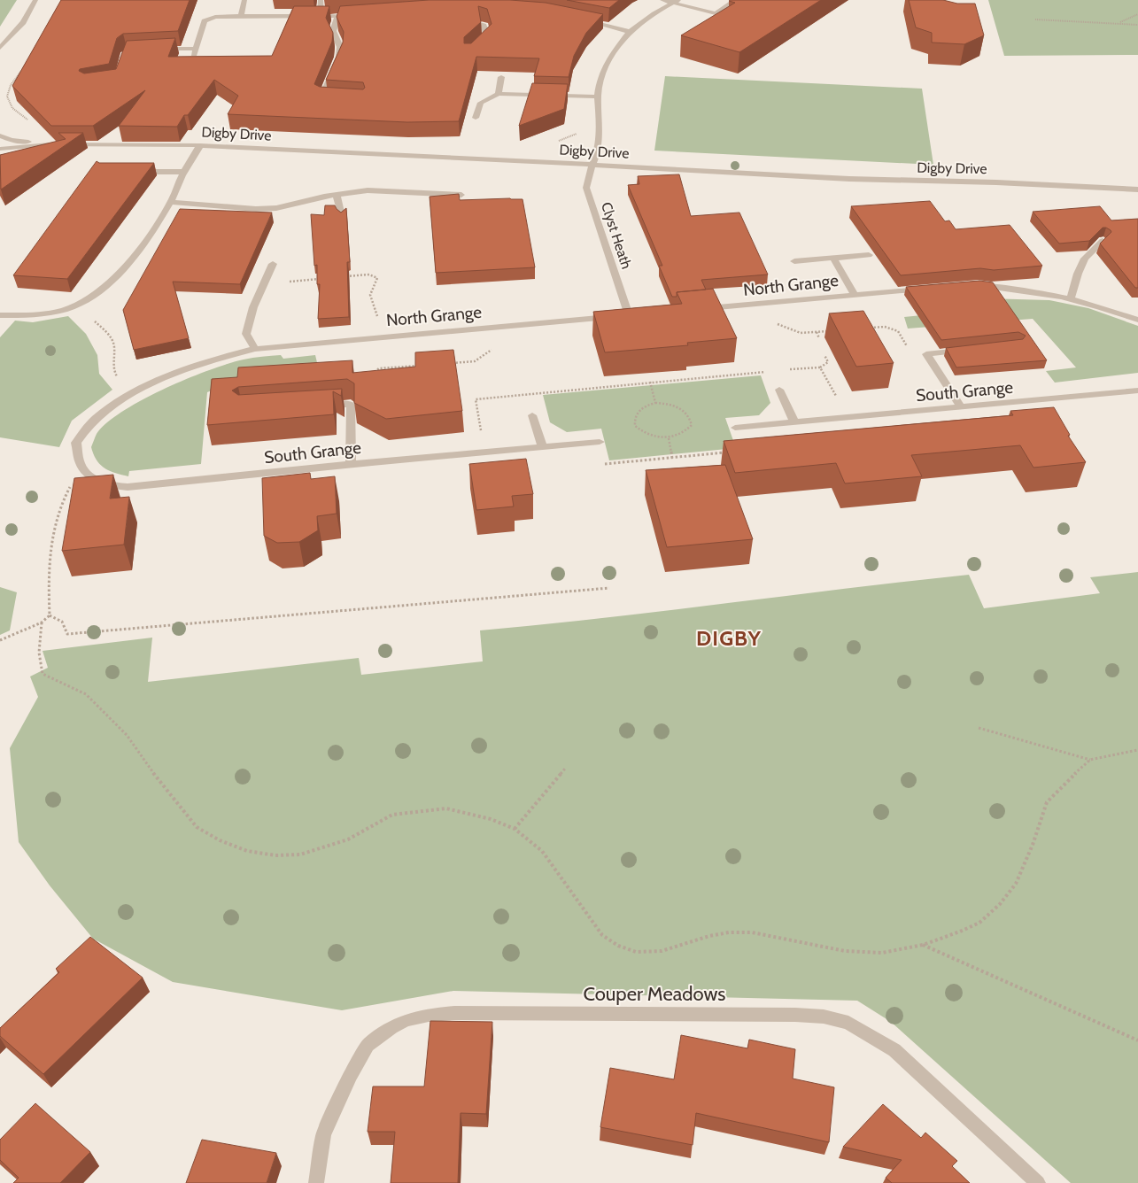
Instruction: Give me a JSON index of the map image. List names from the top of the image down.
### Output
{
  "streets": {
    "street": [
      "Digby Drive",
      "Clyst Heath",
      "North Grange",
      "South Grange",
      "Couper Meadows"
    ]
  },
  "crossings": [
    ["Digby Drive", "Clyst Heath"],
    ["Clyst Heath", "North Grange"],
    ["North Grange", "South Grange"]
  ],
  "districts": ["DIGBY"]
}
